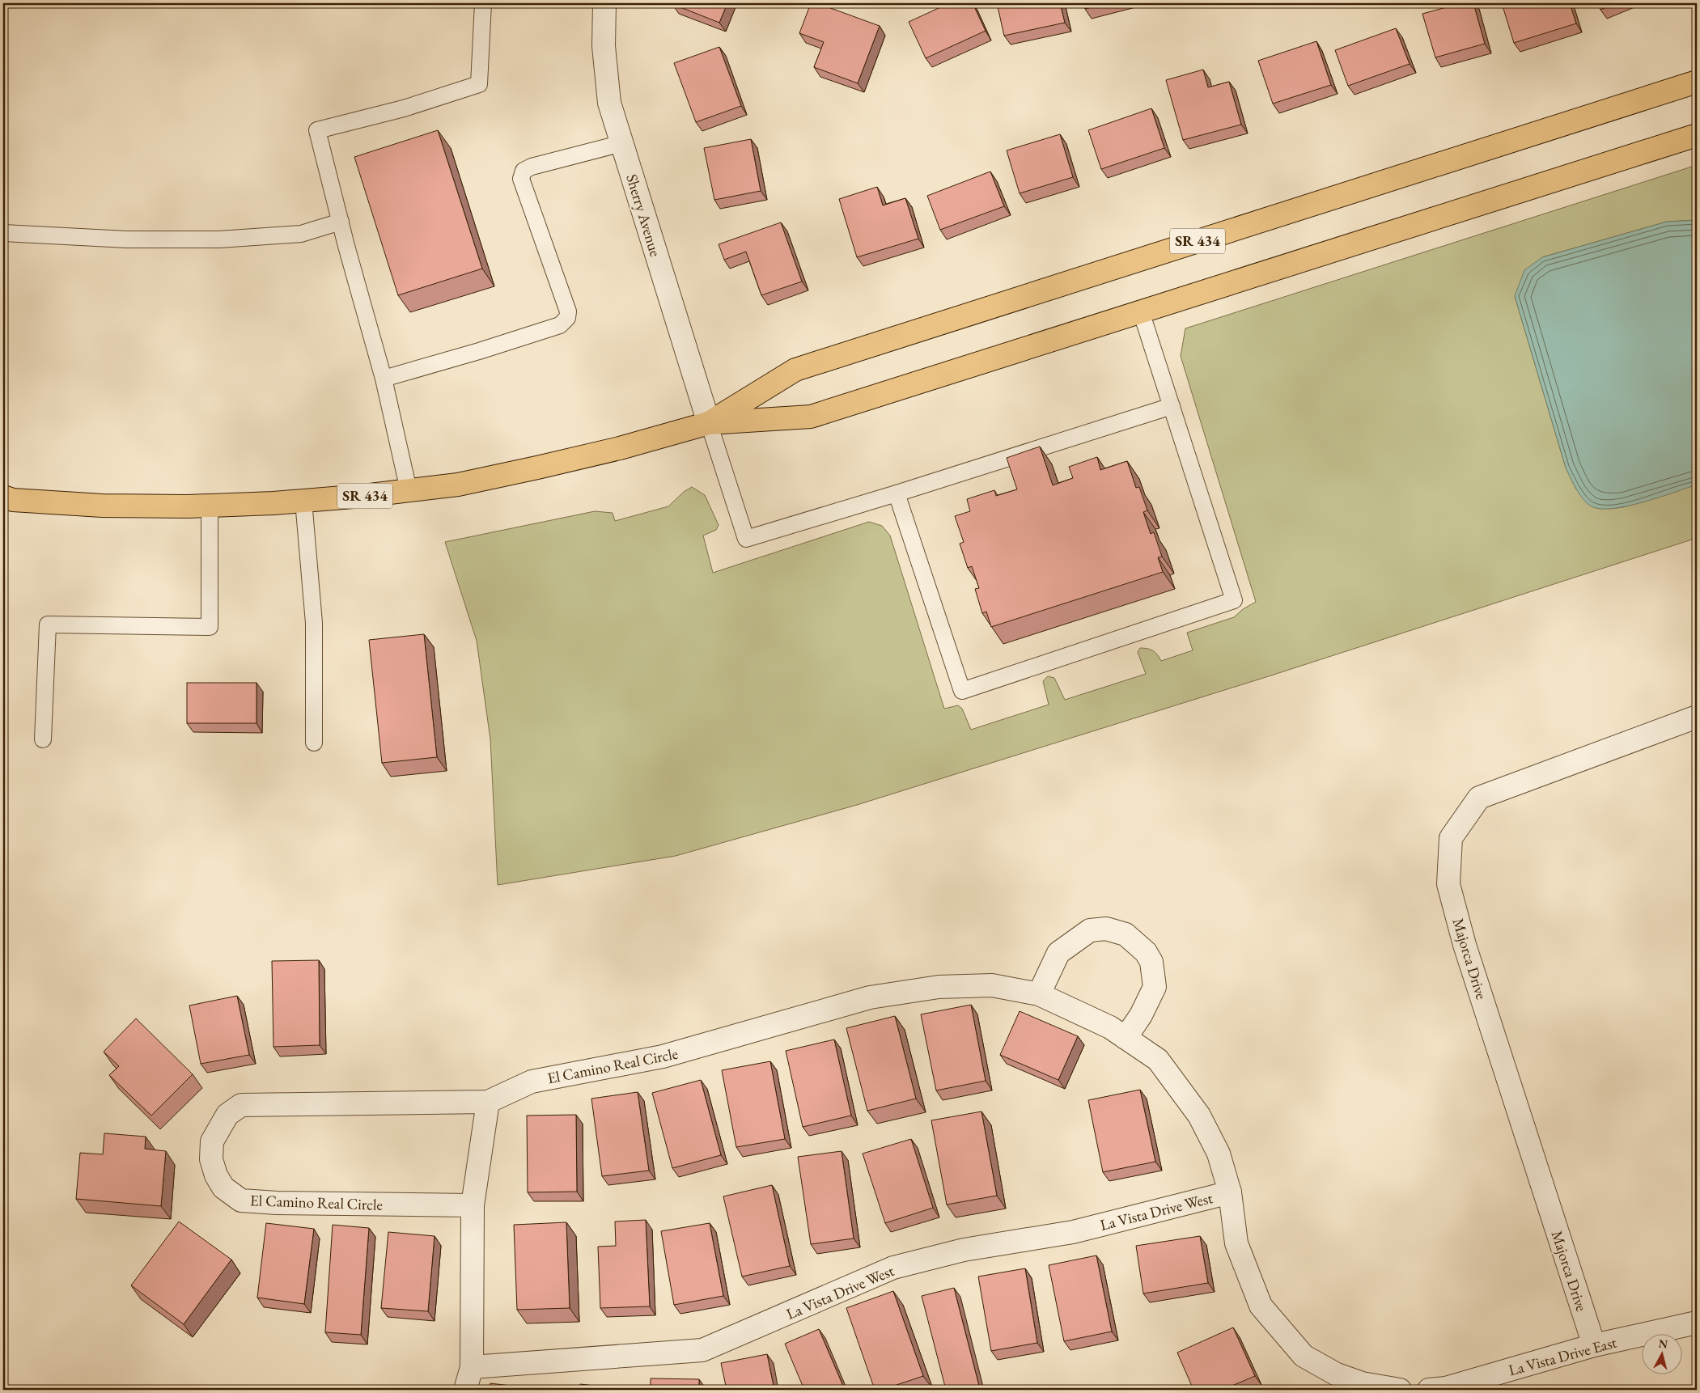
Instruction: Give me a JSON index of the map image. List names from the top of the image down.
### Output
{
  "streets": {
    "main road": ["SR 434"],
    "street": [
      "Sherry Avenue",
      "Majorca Drive",
      "El Camino Real Circle",
      "La Vista Drive West",
      "La Vista Drive East"
    ]
  },
  "crossings": [
    ["Sherry Avenue", "SR 434"],
    ["Majorca Drive", "La Vista Drive East"],
    ["El Camino Real Circle", "La Vista Drive West"]
  ],
  "north": "top"
}
